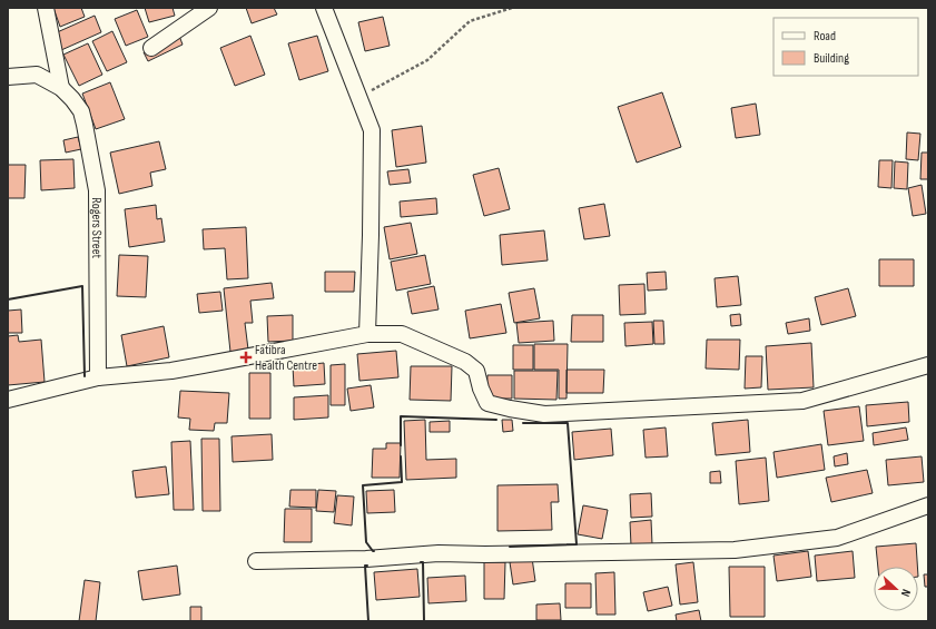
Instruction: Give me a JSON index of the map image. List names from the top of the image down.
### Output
{
  "streets": {
    "street": ["Rogers Street"]
  },
  "places": {
    "health": ["Fatibra Health Centre"]
  },
  "legend": ["Road", "Building"],
  "north": "right"
}
